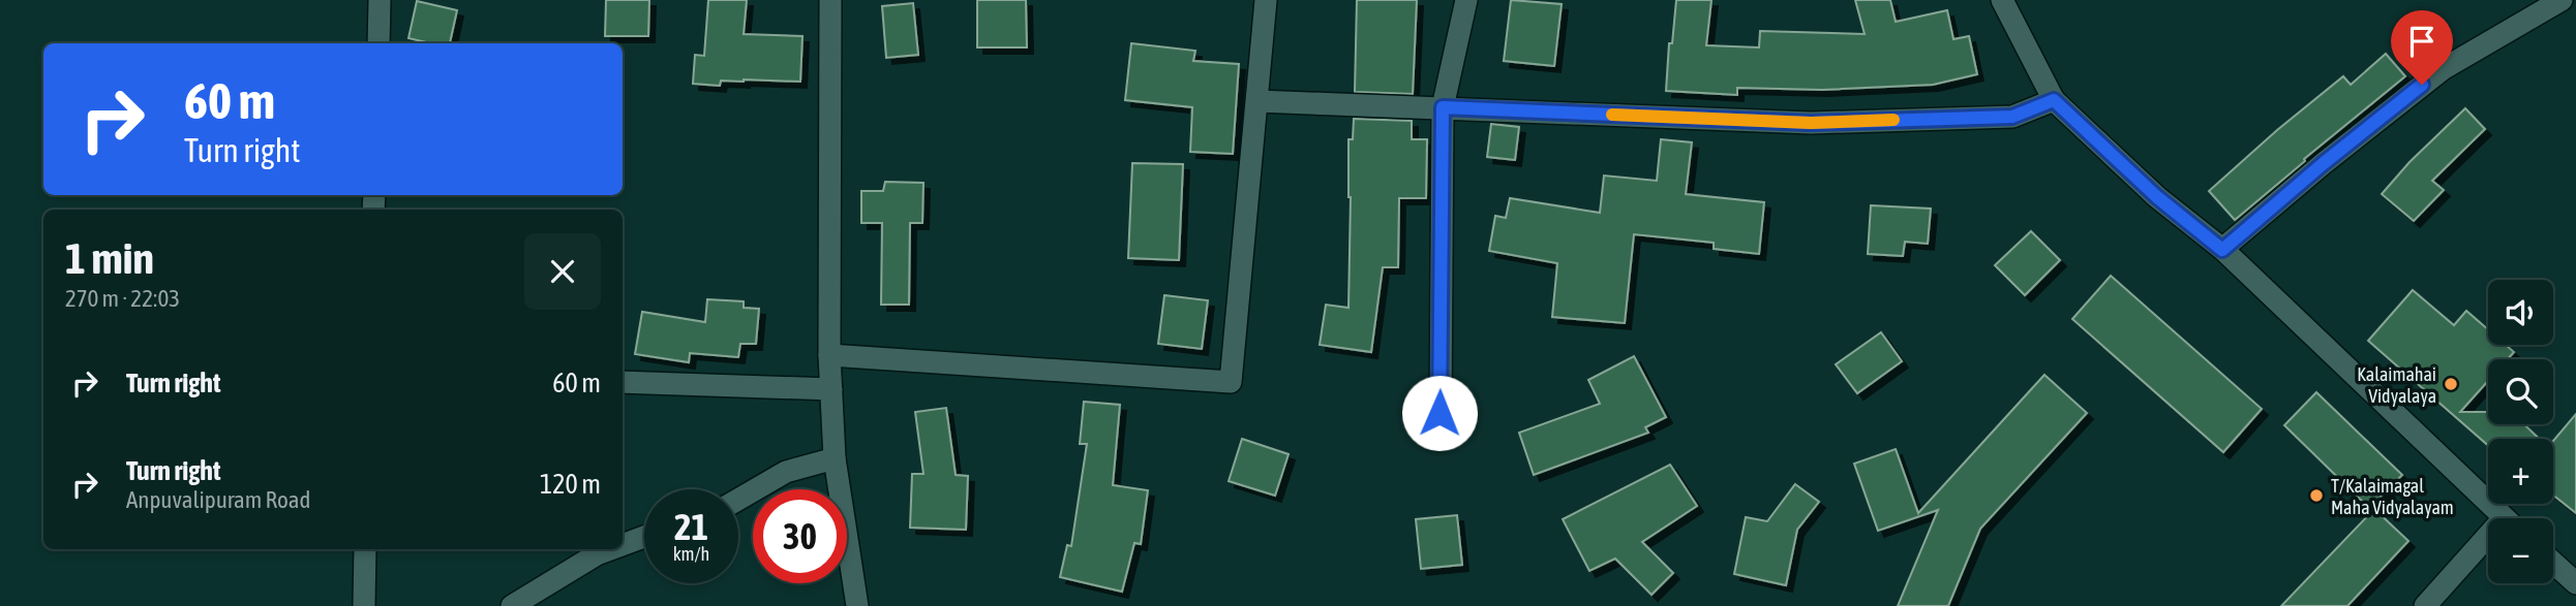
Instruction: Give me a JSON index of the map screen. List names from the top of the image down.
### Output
{
  "places": ["Kalaimahai Vidyalaya", "T/Kalaimagal Maha Vidyalayam"],
  "page": {
    "turn": ["60 m", "Turn right"],
    "heading": ["1 min", "270 m · 22:03"],
    "map_buttons": ["+", "−"],
    "list": [
      {
        "name": "Turn right",
        "value": "60 m"
      },
      {
        "name": "Turn right",
        "note": "Anpuvalipuram Road",
        "value": "120 m"
      }
    ],
    "speed": "21 km/h",
    "limit": "30"
  }
}
